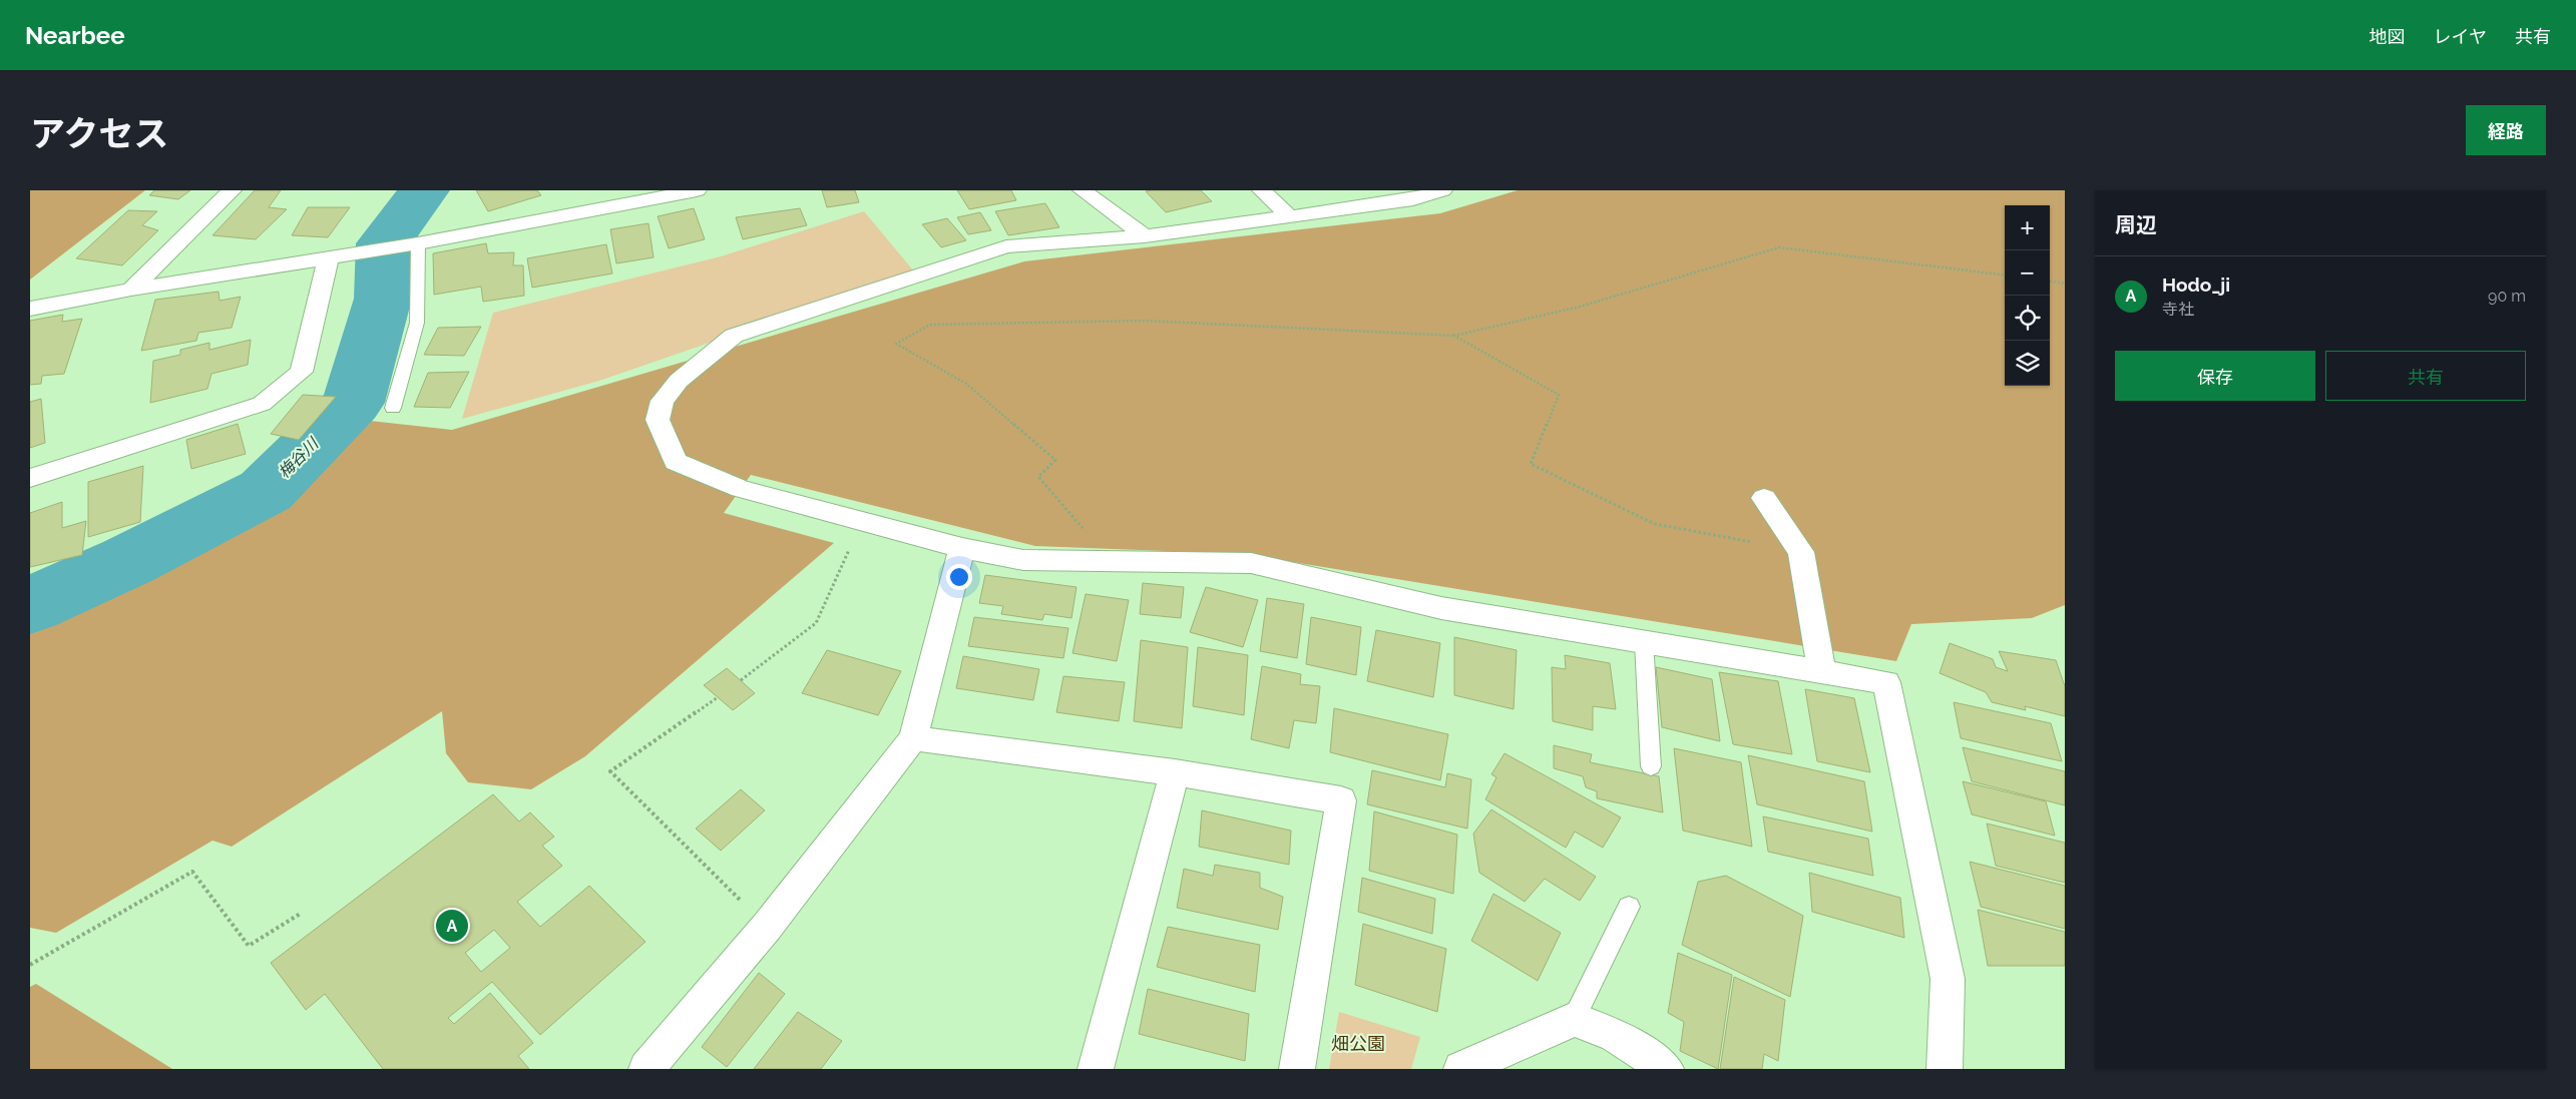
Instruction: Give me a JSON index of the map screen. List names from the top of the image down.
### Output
{
  "water": ["梅谷川"],
  "parks": ["畑公園"],
  "page": {
    "header": "Nearbee",
    "nav": ["地図", "レイヤ", "共有"],
    "title": "アクセス",
    "buttons": [
      "経路",
      ["保存", "共有"]
    ],
    "heading": "周辺",
    "map_buttons": ["+", "−"],
    "list": [
      {
        "mark": "A",
        "name": "Hodo_ji",
        "note": "寺社",
        "value": "90 m"
      }
    ],
    "pins": "A"
  }
}
